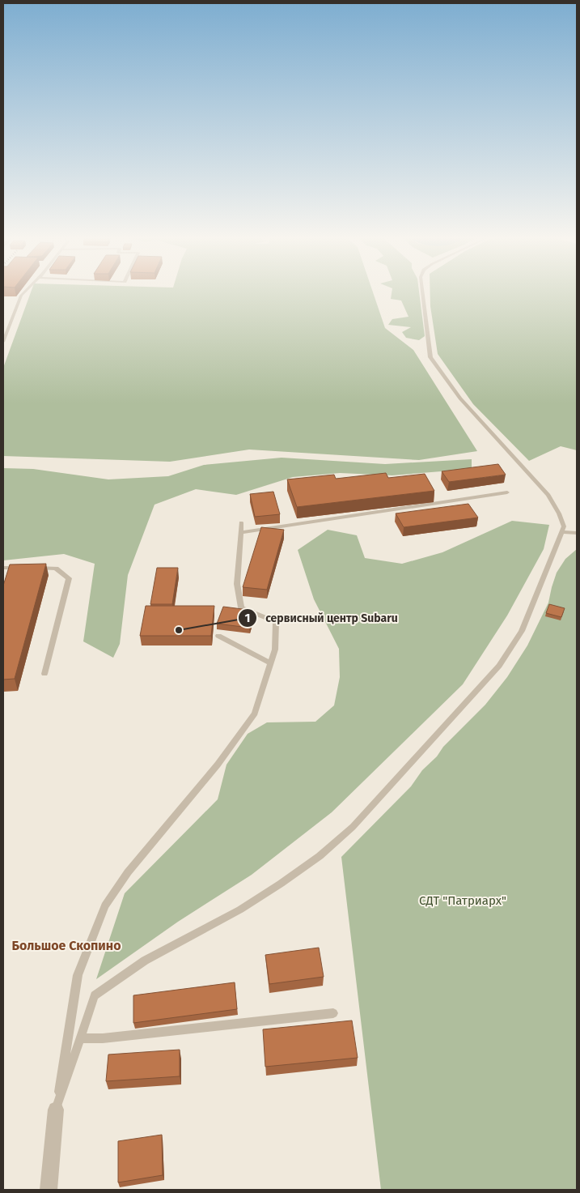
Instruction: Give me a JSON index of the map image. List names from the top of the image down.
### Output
{
  "districts": ["Большое Скопино"],
  "parks": ["СДТ \"Патриарх\""],
  "places": ["сервисный центр Subaru"]
}
